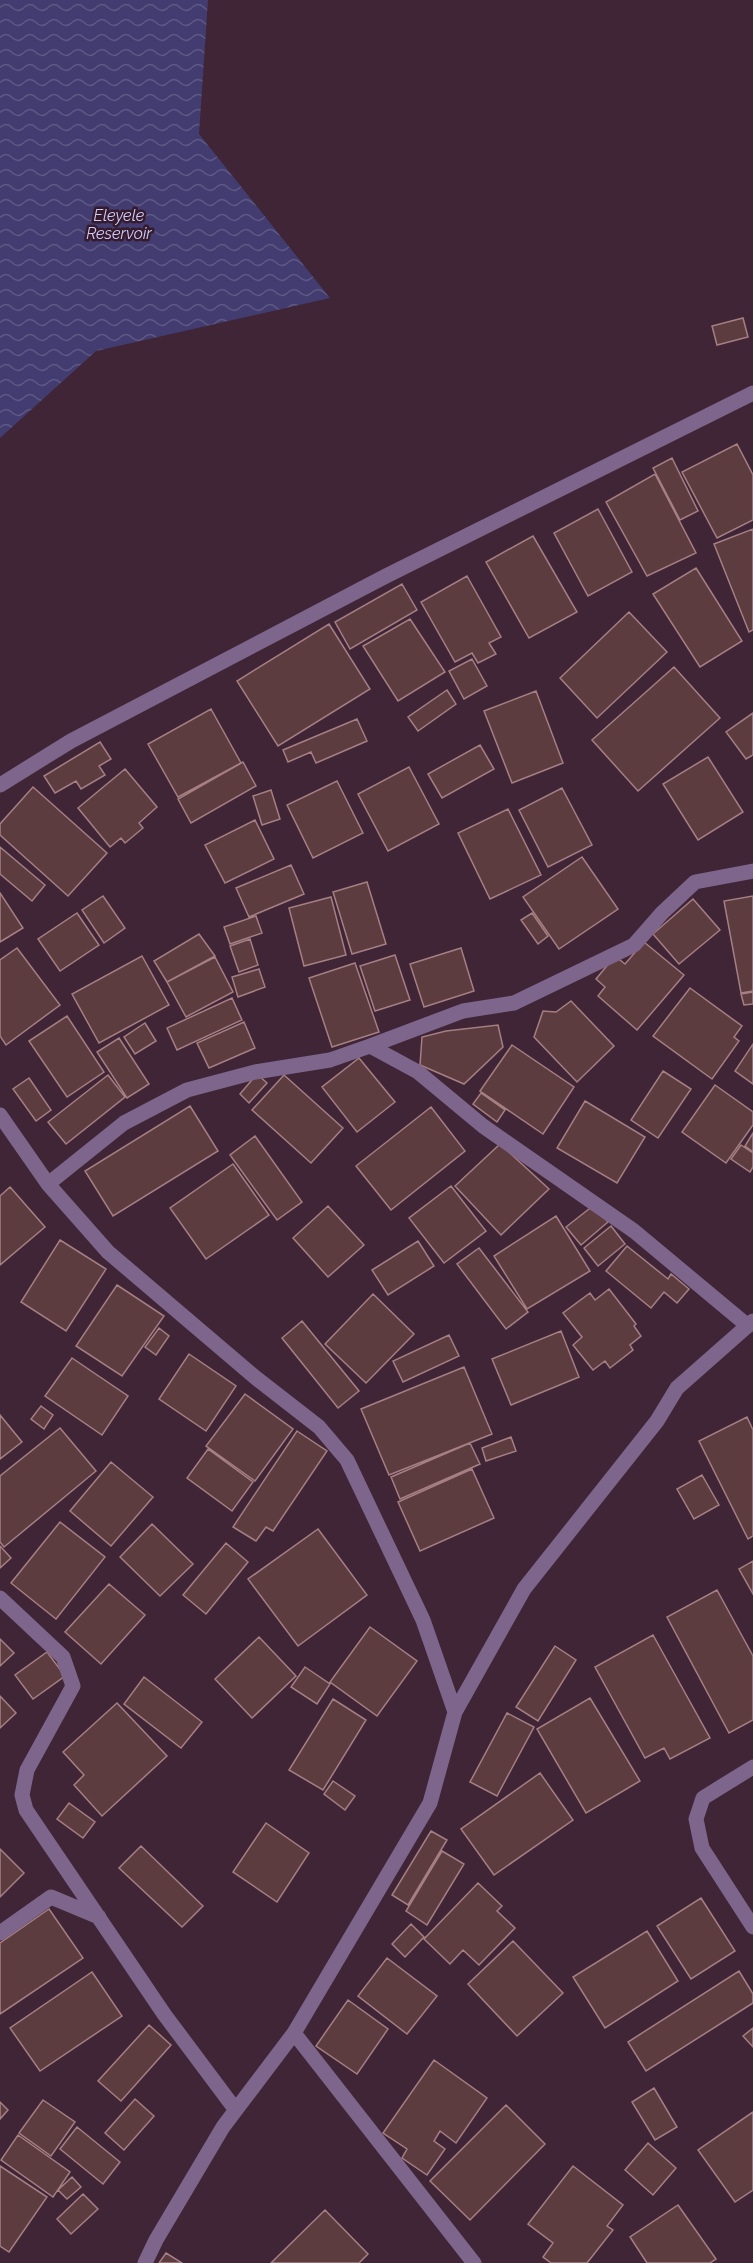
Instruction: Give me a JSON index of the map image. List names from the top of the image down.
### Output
{
  "water": ["Eleyele Reservoir"]
}
